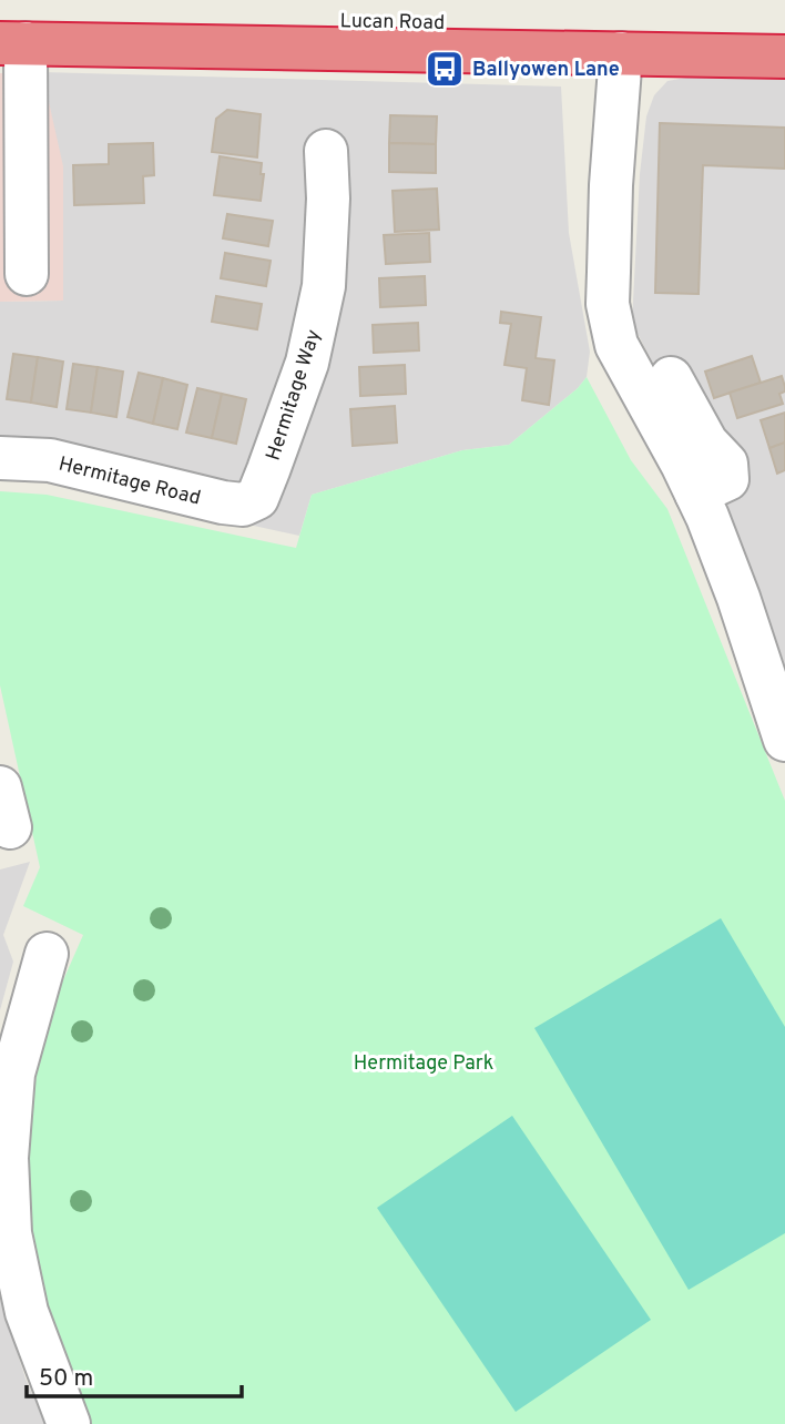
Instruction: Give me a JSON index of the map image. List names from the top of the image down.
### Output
{
  "streets": {
    "highway": ["Lucan Road"],
    "street": ["Hermitage Way", "Hermitage Road"]
  },
  "crossings": [
    ["Hermitage Way", "Hermitage Road"]
  ],
  "parks": ["Hermitage Park"],
  "places": {
    "bus stop": ["Ballyowen Lane"]
  },
  "scale_bar": "50 m"
}
